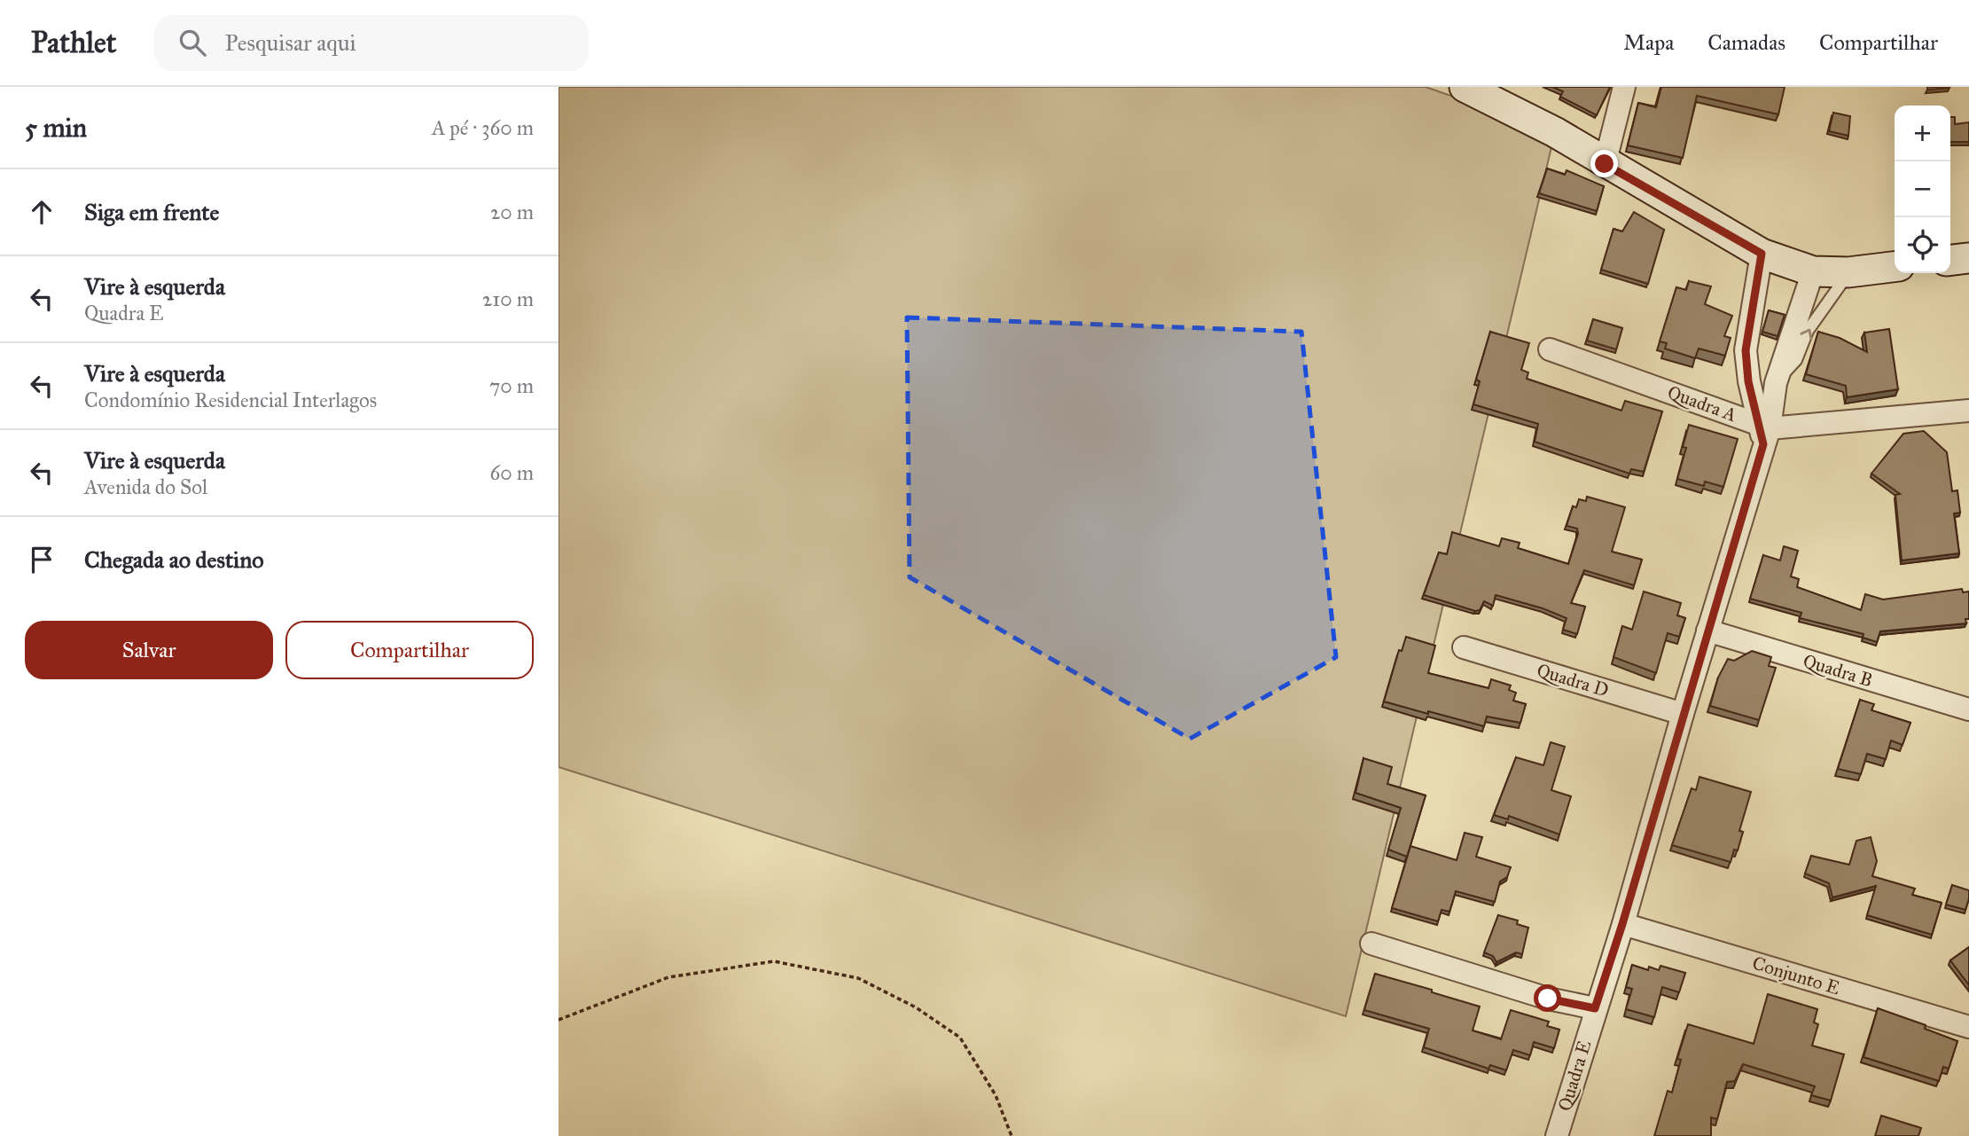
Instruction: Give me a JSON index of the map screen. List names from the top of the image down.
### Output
{
  "streets": {
    "street": [
      "Quadra A",
      "Quadra B",
      "Quadra D",
      "Conjunto E",
      "Quadra E"
    ]
  },
  "crossings": [
    ["Quadra A", "Quadra E"],
    ["Quadra B", "Quadra E"],
    ["Quadra D", "Quadra E"],
    ["Conjunto E", "Quadra E"]
  ],
  "page": {
    "header": "Pathlet",
    "search": "Pesquisar aqui",
    "nav": ["Mapa", "Camadas", "Compartilhar"],
    "heading": ["5 min", "A pé · 360 m"],
    "map_buttons": ["+", "−"],
    "list": [
      ["Siga em frente", "20 m"],
      ["Vire à esquerda", "Quadra E", "210 m"],
      ["Vire à esquerda", "Condomínio Residencial Interlagos", "70 m"],
      ["Vire à esquerda", "Avenida do Sol", "60 m"],
      "Chegada ao destino"
    ],
    "buttons": ["Salvar", "Compartilhar"]
  }
}
